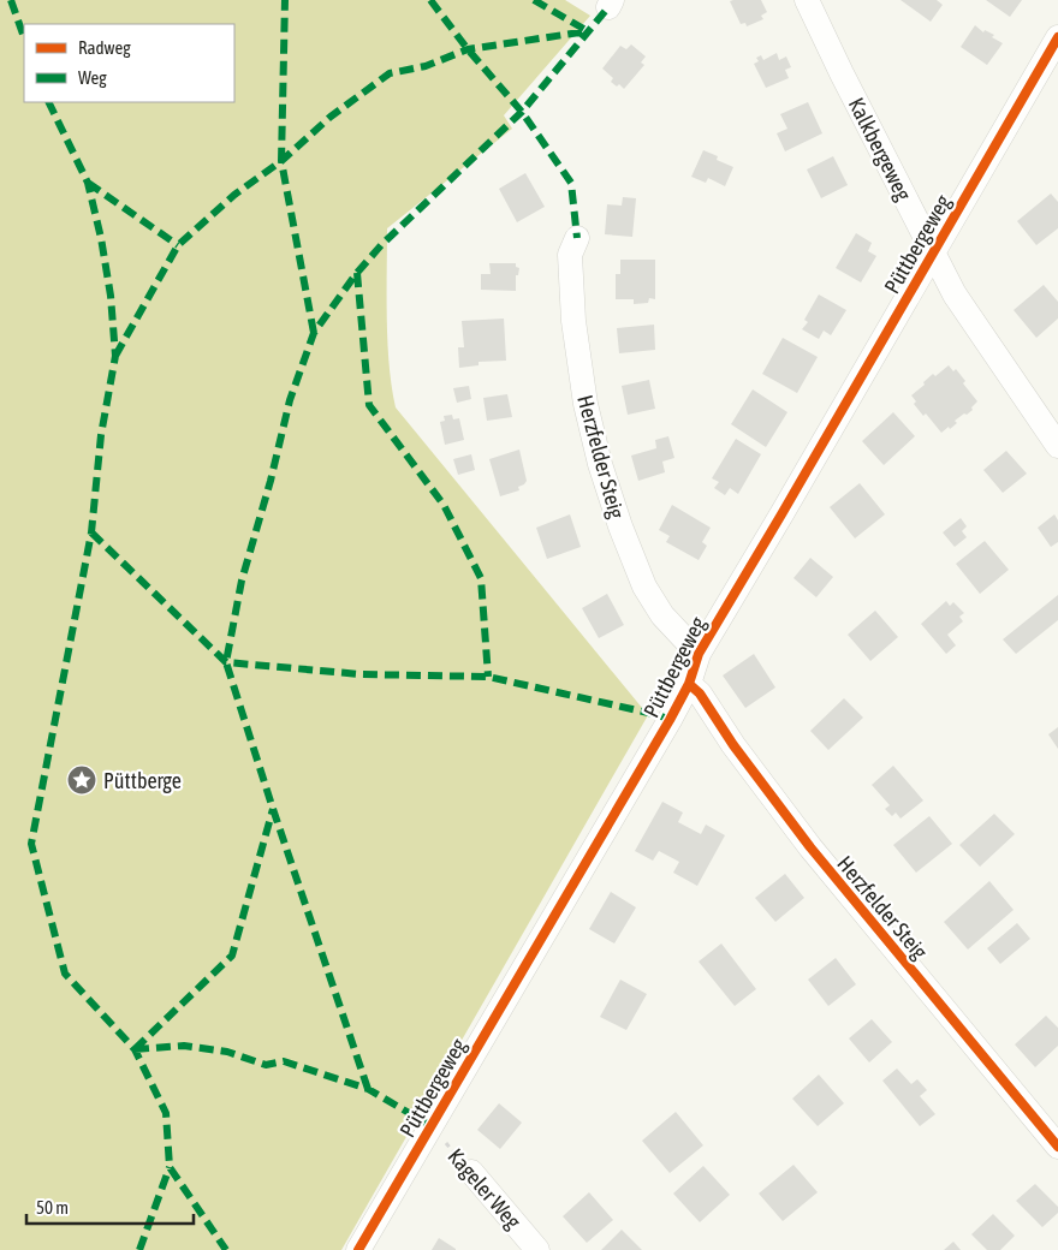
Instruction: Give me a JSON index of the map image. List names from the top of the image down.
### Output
{
  "streets": {
    "street": [
      "Kalkbergeweg",
      "Püttbergeweg",
      "Herzfelder Steig",
      "Kageler Weg"
    ]
  },
  "crossings": [
    ["Kalkbergeweg", "Püttbergeweg"],
    ["Püttbergeweg", "Herzfelder Steig"],
    ["Püttbergeweg", "Kageler Weg"]
  ],
  "places": {
    "place": ["Püttberge"]
  },
  "legend": ["Radweg", "Weg"],
  "scale_bar": "50 m"
}
